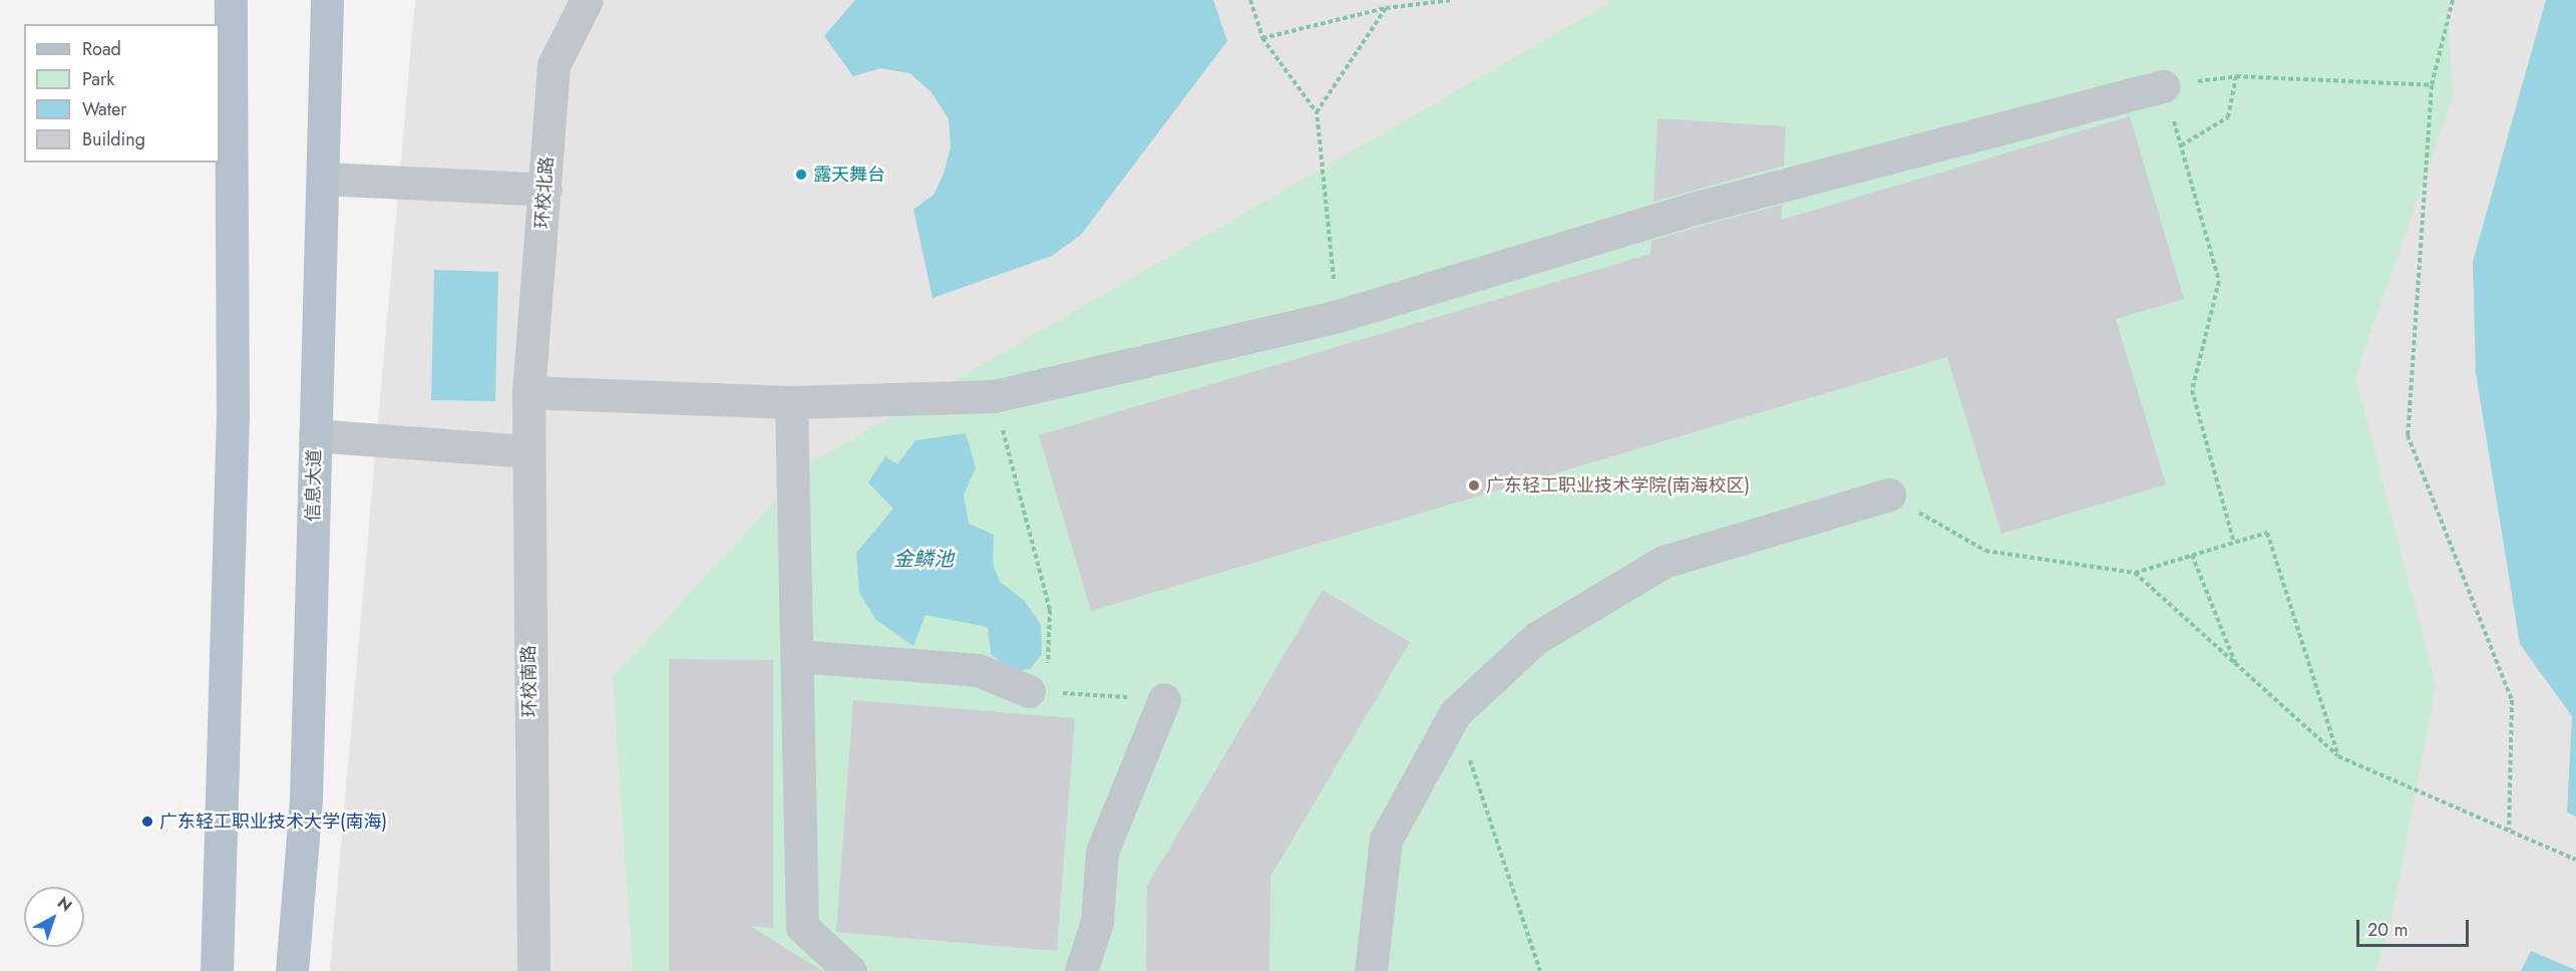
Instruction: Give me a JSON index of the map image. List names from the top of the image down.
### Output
{
  "streets": {
    "main road": ["信息大道"],
    "street": ["环校北路", "环校南路"]
  },
  "crossings": [
    ["环校北路", "环校南路"]
  ],
  "water": ["金鳞池"],
  "places": ["露天舞台", "广东轻工职业技术学院(南海校区)", "广东轻工职业技术大学(南海)"],
  "legend": [
    "Road",
    "Park",
    "Water",
    "Building"
  ],
  "scale_bar": "20 m",
  "north": "top right"
}
